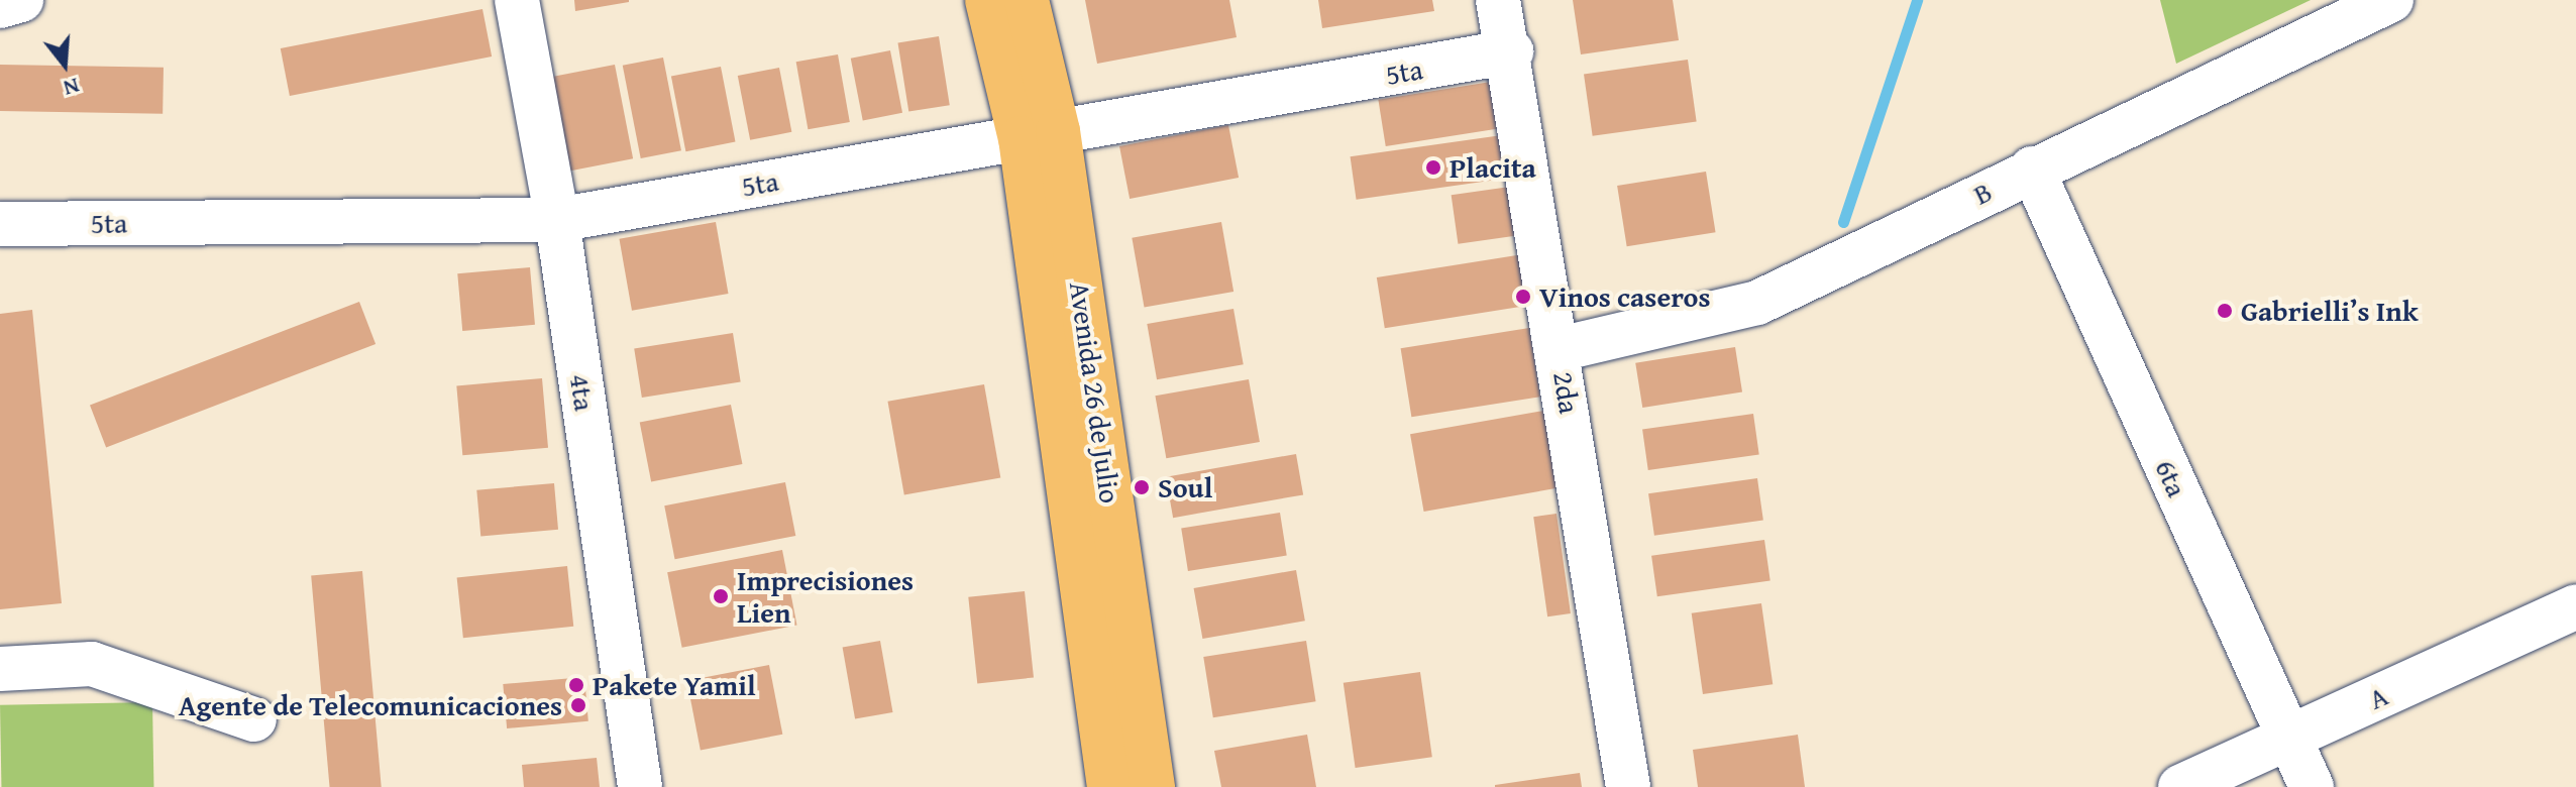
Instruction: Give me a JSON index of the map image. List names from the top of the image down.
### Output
{
  "streets": {
    "main road": ["Avenida 26 de Julio"],
    "street": [
      "5ta",
      "B",
      "4ta",
      "2da",
      "6ta",
      "A"
    ]
  },
  "crossings": [
    ["5ta", "4ta"],
    ["5ta", "Avenida 26 de Julio"],
    ["5ta", "2da"],
    ["B", "2da"],
    ["B", "6ta"],
    ["6ta", "A"]
  ],
  "places": [
    "Placita",
    "Vinos caseros",
    "Gabrielli’s Ink",
    "Soul",
    "Imprecisiones Lien",
    "Pakete Yamil",
    "Agente de Telecomunicaciones"
  ],
  "north": "bottom"
}
